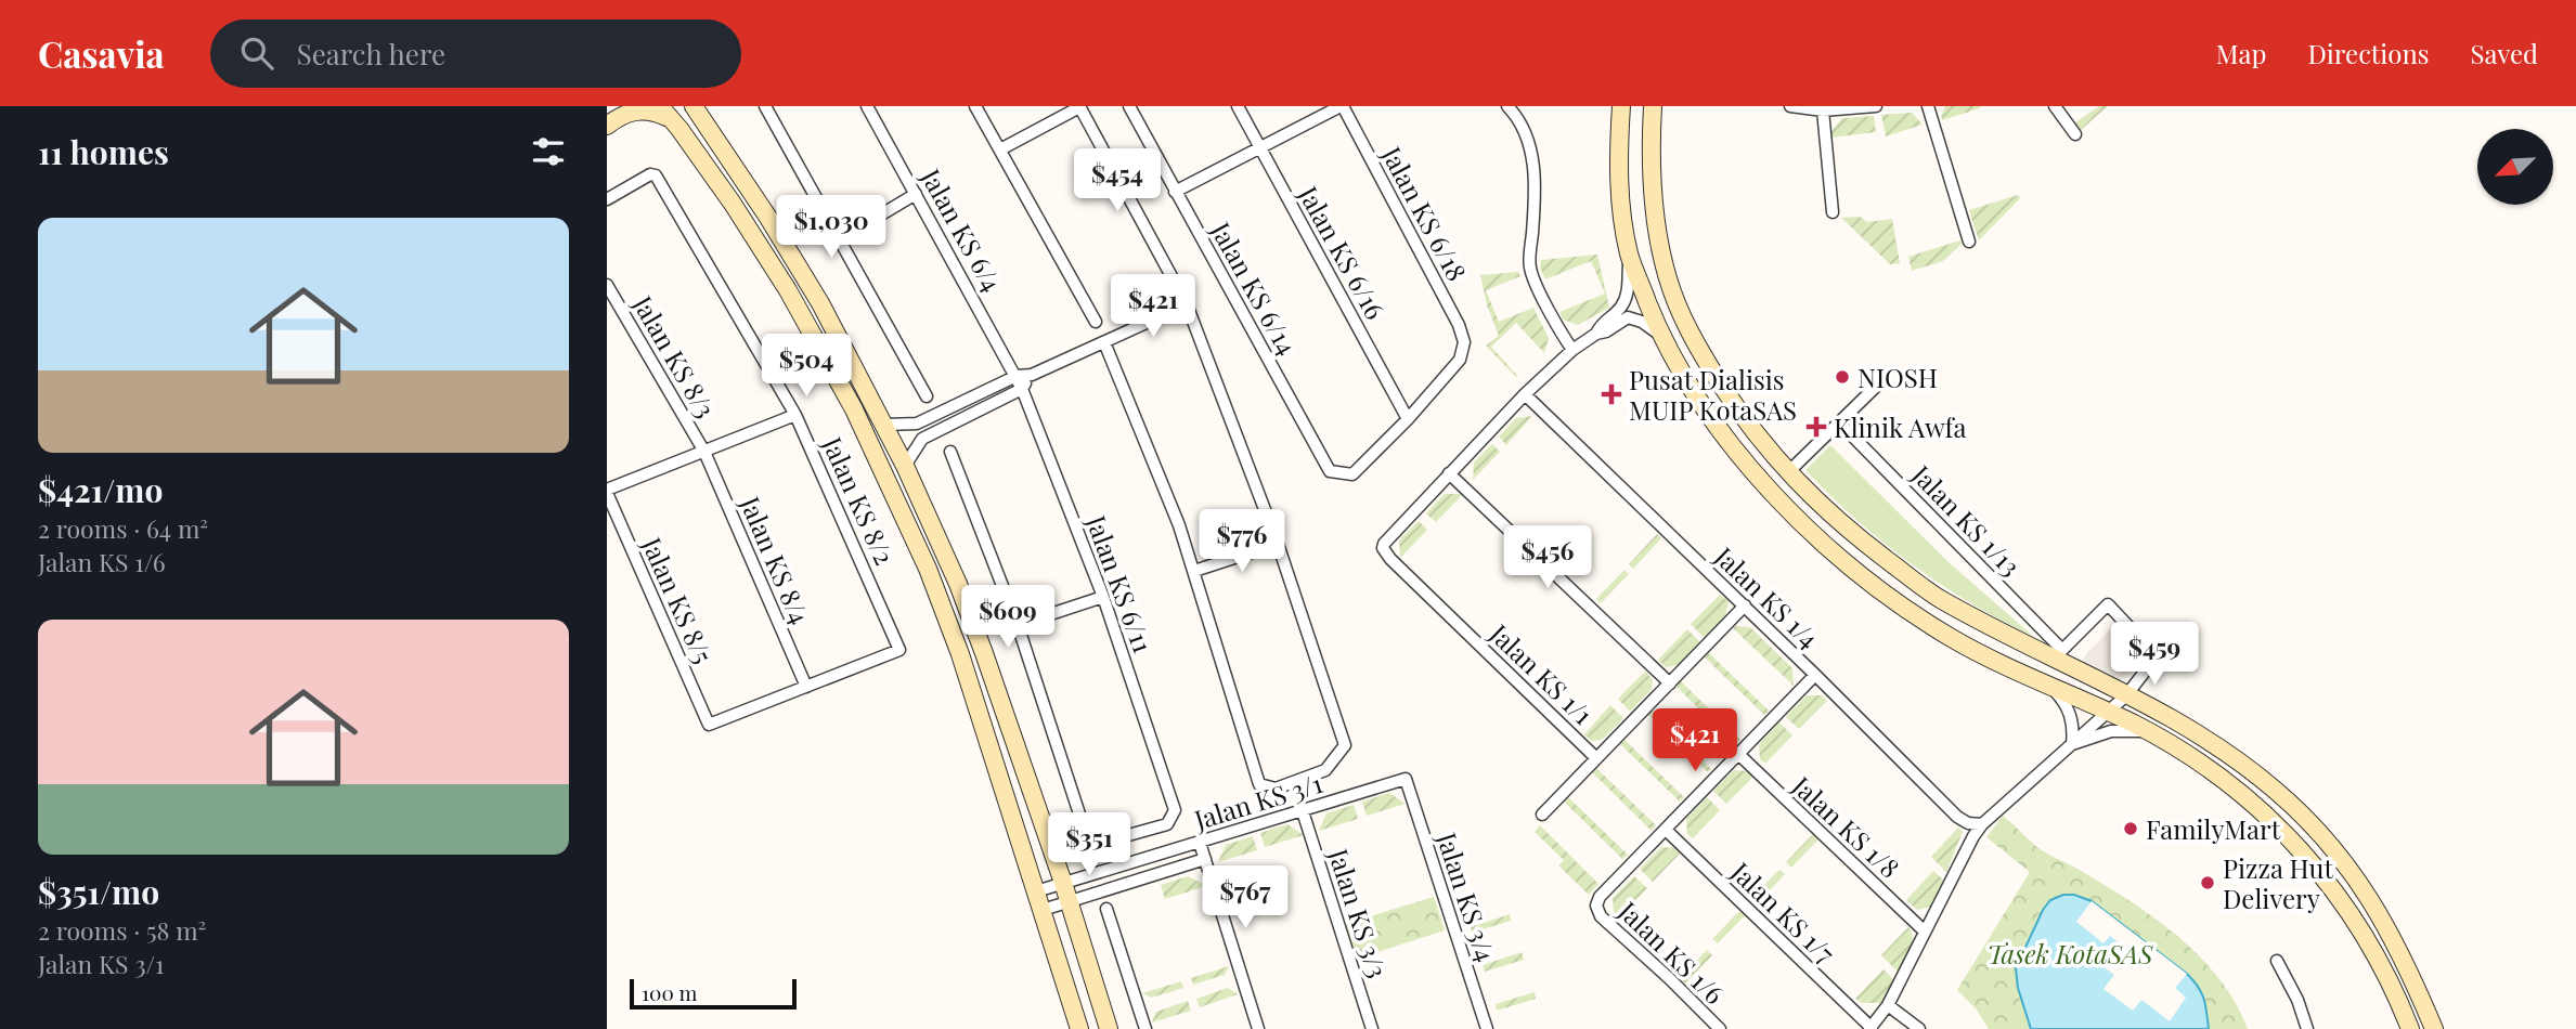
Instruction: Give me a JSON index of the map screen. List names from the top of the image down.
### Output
{
  "streets": {
    "street": [
      "Jalan KS 6/18",
      "Jalan KS 6/4",
      "Jalan KS 6/16",
      "Jalan KS 6/14",
      "Jalan KS 8/3",
      "Jalan KS 8/2",
      "Jalan KS 1/13",
      "Jalan KS 8/4",
      "Jalan KS 6/11",
      "Jalan KS 1/4",
      "Jalan KS 8/5",
      "Jalan KS 1/1",
      "Jalan KS 3/1",
      "Jalan KS 1/8",
      "Jalan KS 3/4",
      "Jalan KS 1/7",
      "Jalan KS 3/3",
      "Jalan KS 1/6"
    ]
  },
  "crossings": [
    ["Jalan KS 6/18", "Jalan KS 6/16"],
    ["Jalan KS 6/18", "Jalan KS 6/14"],
    ["Jalan KS 6/4", "Jalan KS 6/11"],
    ["Jalan KS 6/16", "Jalan KS 6/14"],
    ["Jalan KS 8/3", "Jalan KS 8/4"],
    ["Jalan KS 8/2", "Jalan KS 8/4"],
    ["Jalan KS 8/2", "Jalan KS 8/5"],
    ["Jalan KS 8/4", "Jalan KS 8/5"],
    ["Jalan KS 1/4", "Jalan KS 1/6"],
    ["Jalan KS 3/1", "Jalan KS 3/4"],
    ["Jalan KS 3/1", "Jalan KS 3/3"],
    ["Jalan KS 1/8", "Jalan KS 1/6"],
    ["Jalan KS 1/7", "Jalan KS 1/6"]
  ],
  "parks": ["Tasek KotaSAS"],
  "places": {
    "other": ["NIOSH", "FamilyMart", "Pizza Hut Delivery"],
    "health": ["Pusat Dialisis MUIP KotaSAS", "Klinik Awfa"]
  },
  "scale_bar": "100 m",
  "north": "bottom left",
  "page": {
    "header": "Casavia",
    "search": "Search here",
    "nav": ["Map", "Directions", "Saved"],
    "heading": "11 homes",
    "price": [
      "$454",
      "$1,030",
      "$421",
      "$504",
      "$776",
      "$456",
      "$609",
      "$459",
      "$421",
      "$351",
      "$767"
    ],
    "list": [
      {
        "name": "$421/mo",
        "note": "2 rooms · 64 m² · Jalan KS 1/6"
      },
      {
        "name": "$351/mo",
        "note": "2 rooms · 58 m² · Jalan KS 3/1"
      }
    ],
    "scale": "100 m"
  }
}
